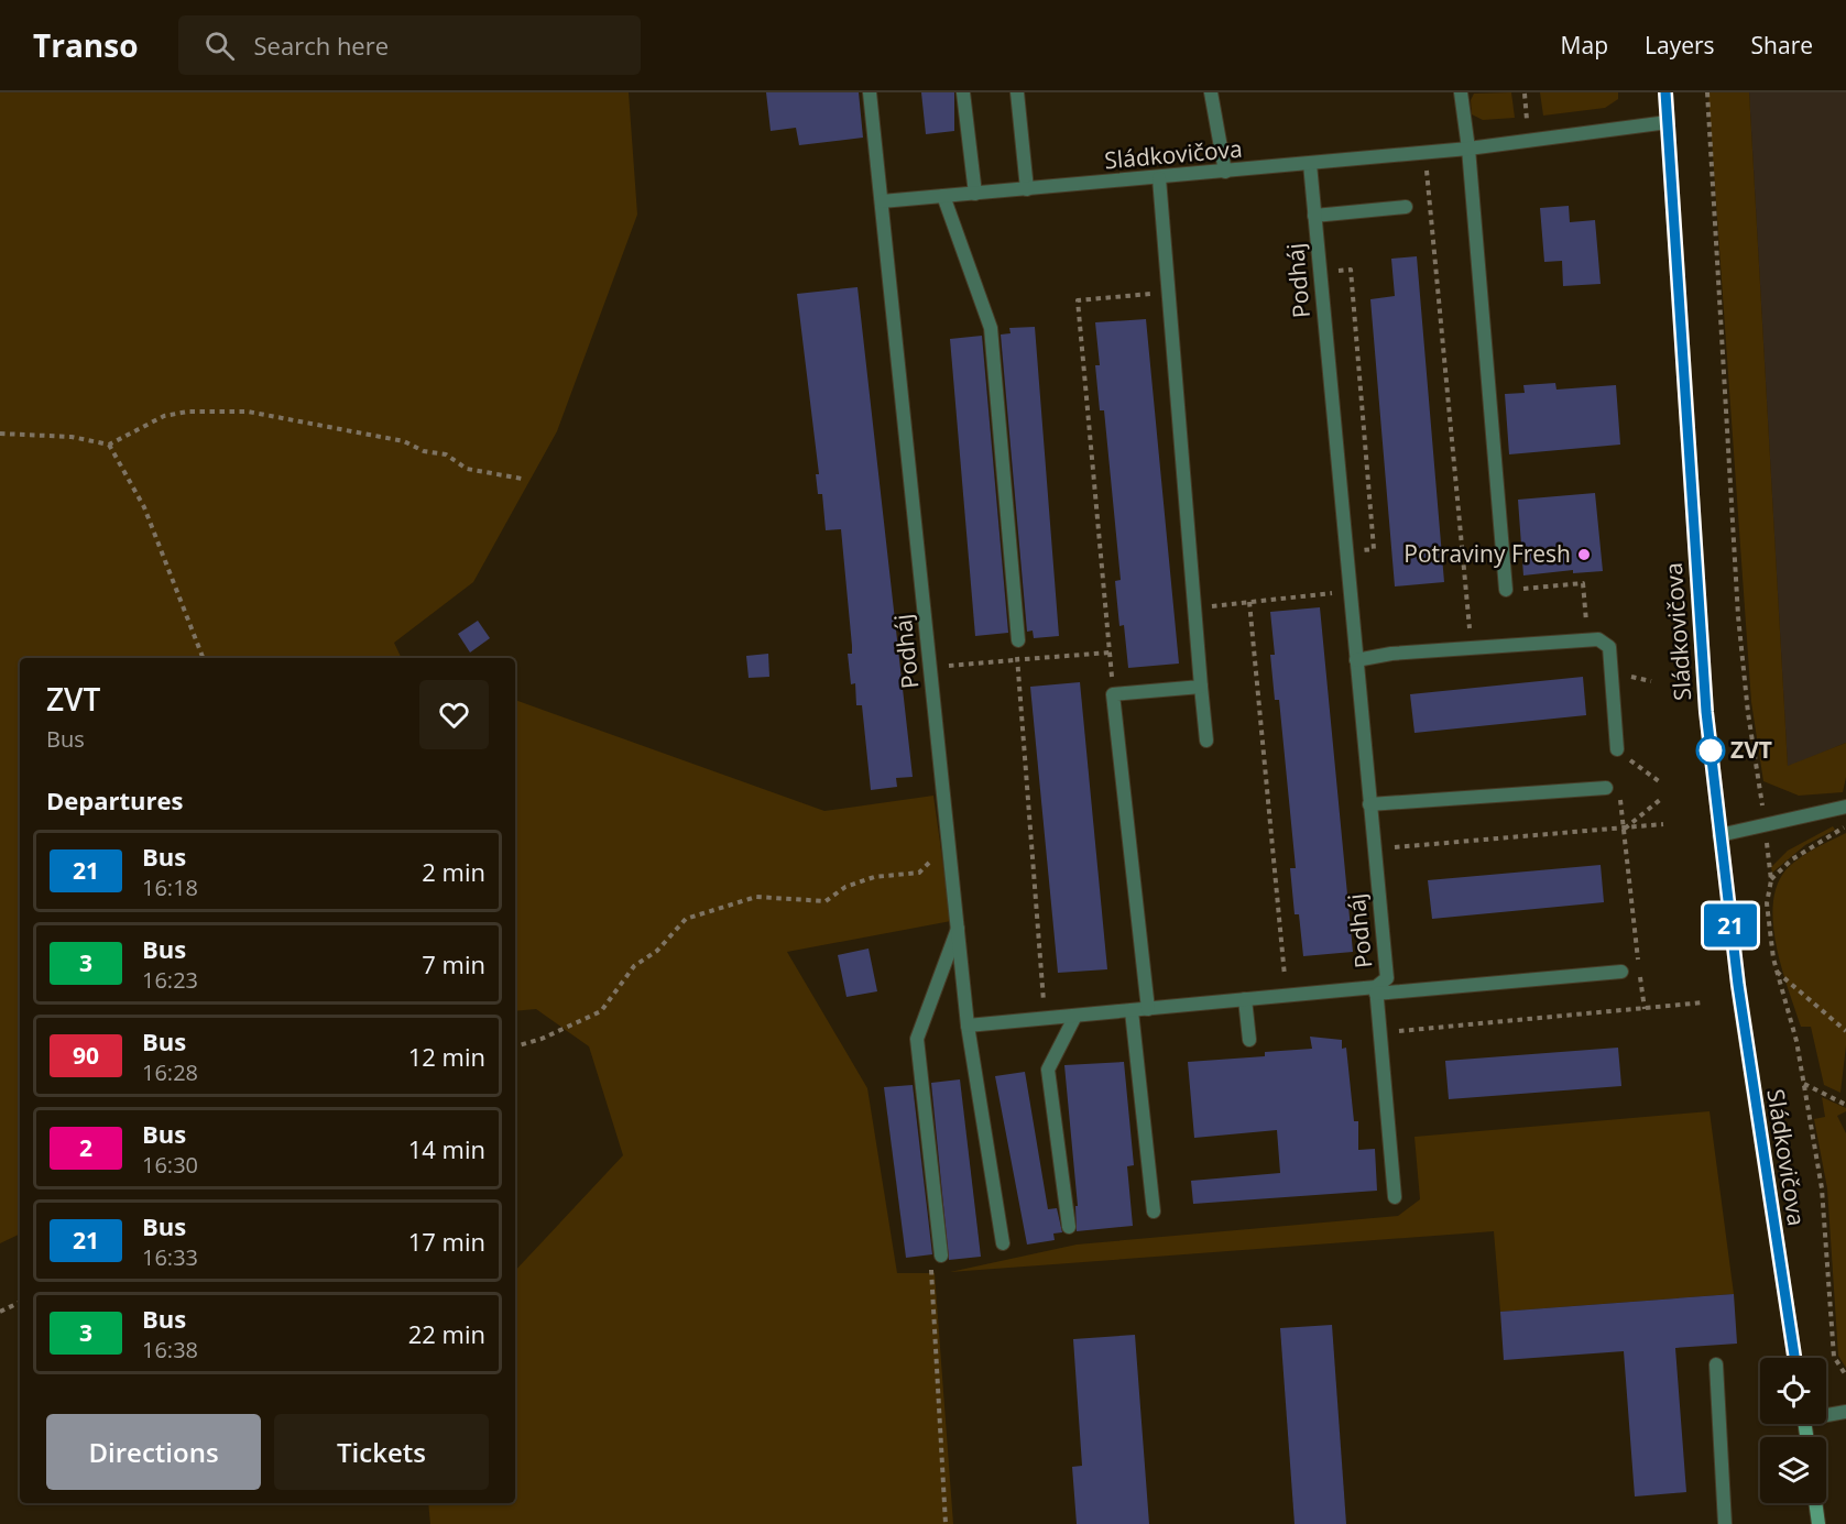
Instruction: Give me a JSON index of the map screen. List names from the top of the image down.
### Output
{
  "streets": {
    "main road": ["Sládkovičova"],
    "street": ["Podháj"]
  },
  "crossings": [
    ["Sládkovičova", "Podháj"]
  ],
  "places": ["Potraviny Fresh", "ZVT"],
  "lines": ["bus line 21"],
  "page": {
    "header": "Transo",
    "search": "Search here",
    "nav": ["Map", "Layers", "Share"],
    "on_map": "21",
    "heading": [
      ["ZVT", "Bus"],
      "Departures"
    ],
    "list": [
      {
        "mark": "21",
        "name": "Bus",
        "note": "16:18",
        "value": "2 min"
      },
      {
        "mark": "3",
        "name": "Bus",
        "note": "16:23",
        "value": "7 min"
      },
      {
        "mark": "90",
        "name": "Bus",
        "note": "16:28",
        "value": "12 min"
      },
      {
        "mark": "2",
        "name": "Bus",
        "note": "16:30",
        "value": "14 min"
      },
      {
        "mark": "21",
        "name": "Bus",
        "note": "16:33",
        "value": "17 min"
      },
      {
        "mark": "3",
        "name": "Bus",
        "note": "16:38",
        "value": "22 min"
      }
    ],
    "buttons": ["Directions", "Tickets"]
  }
}
